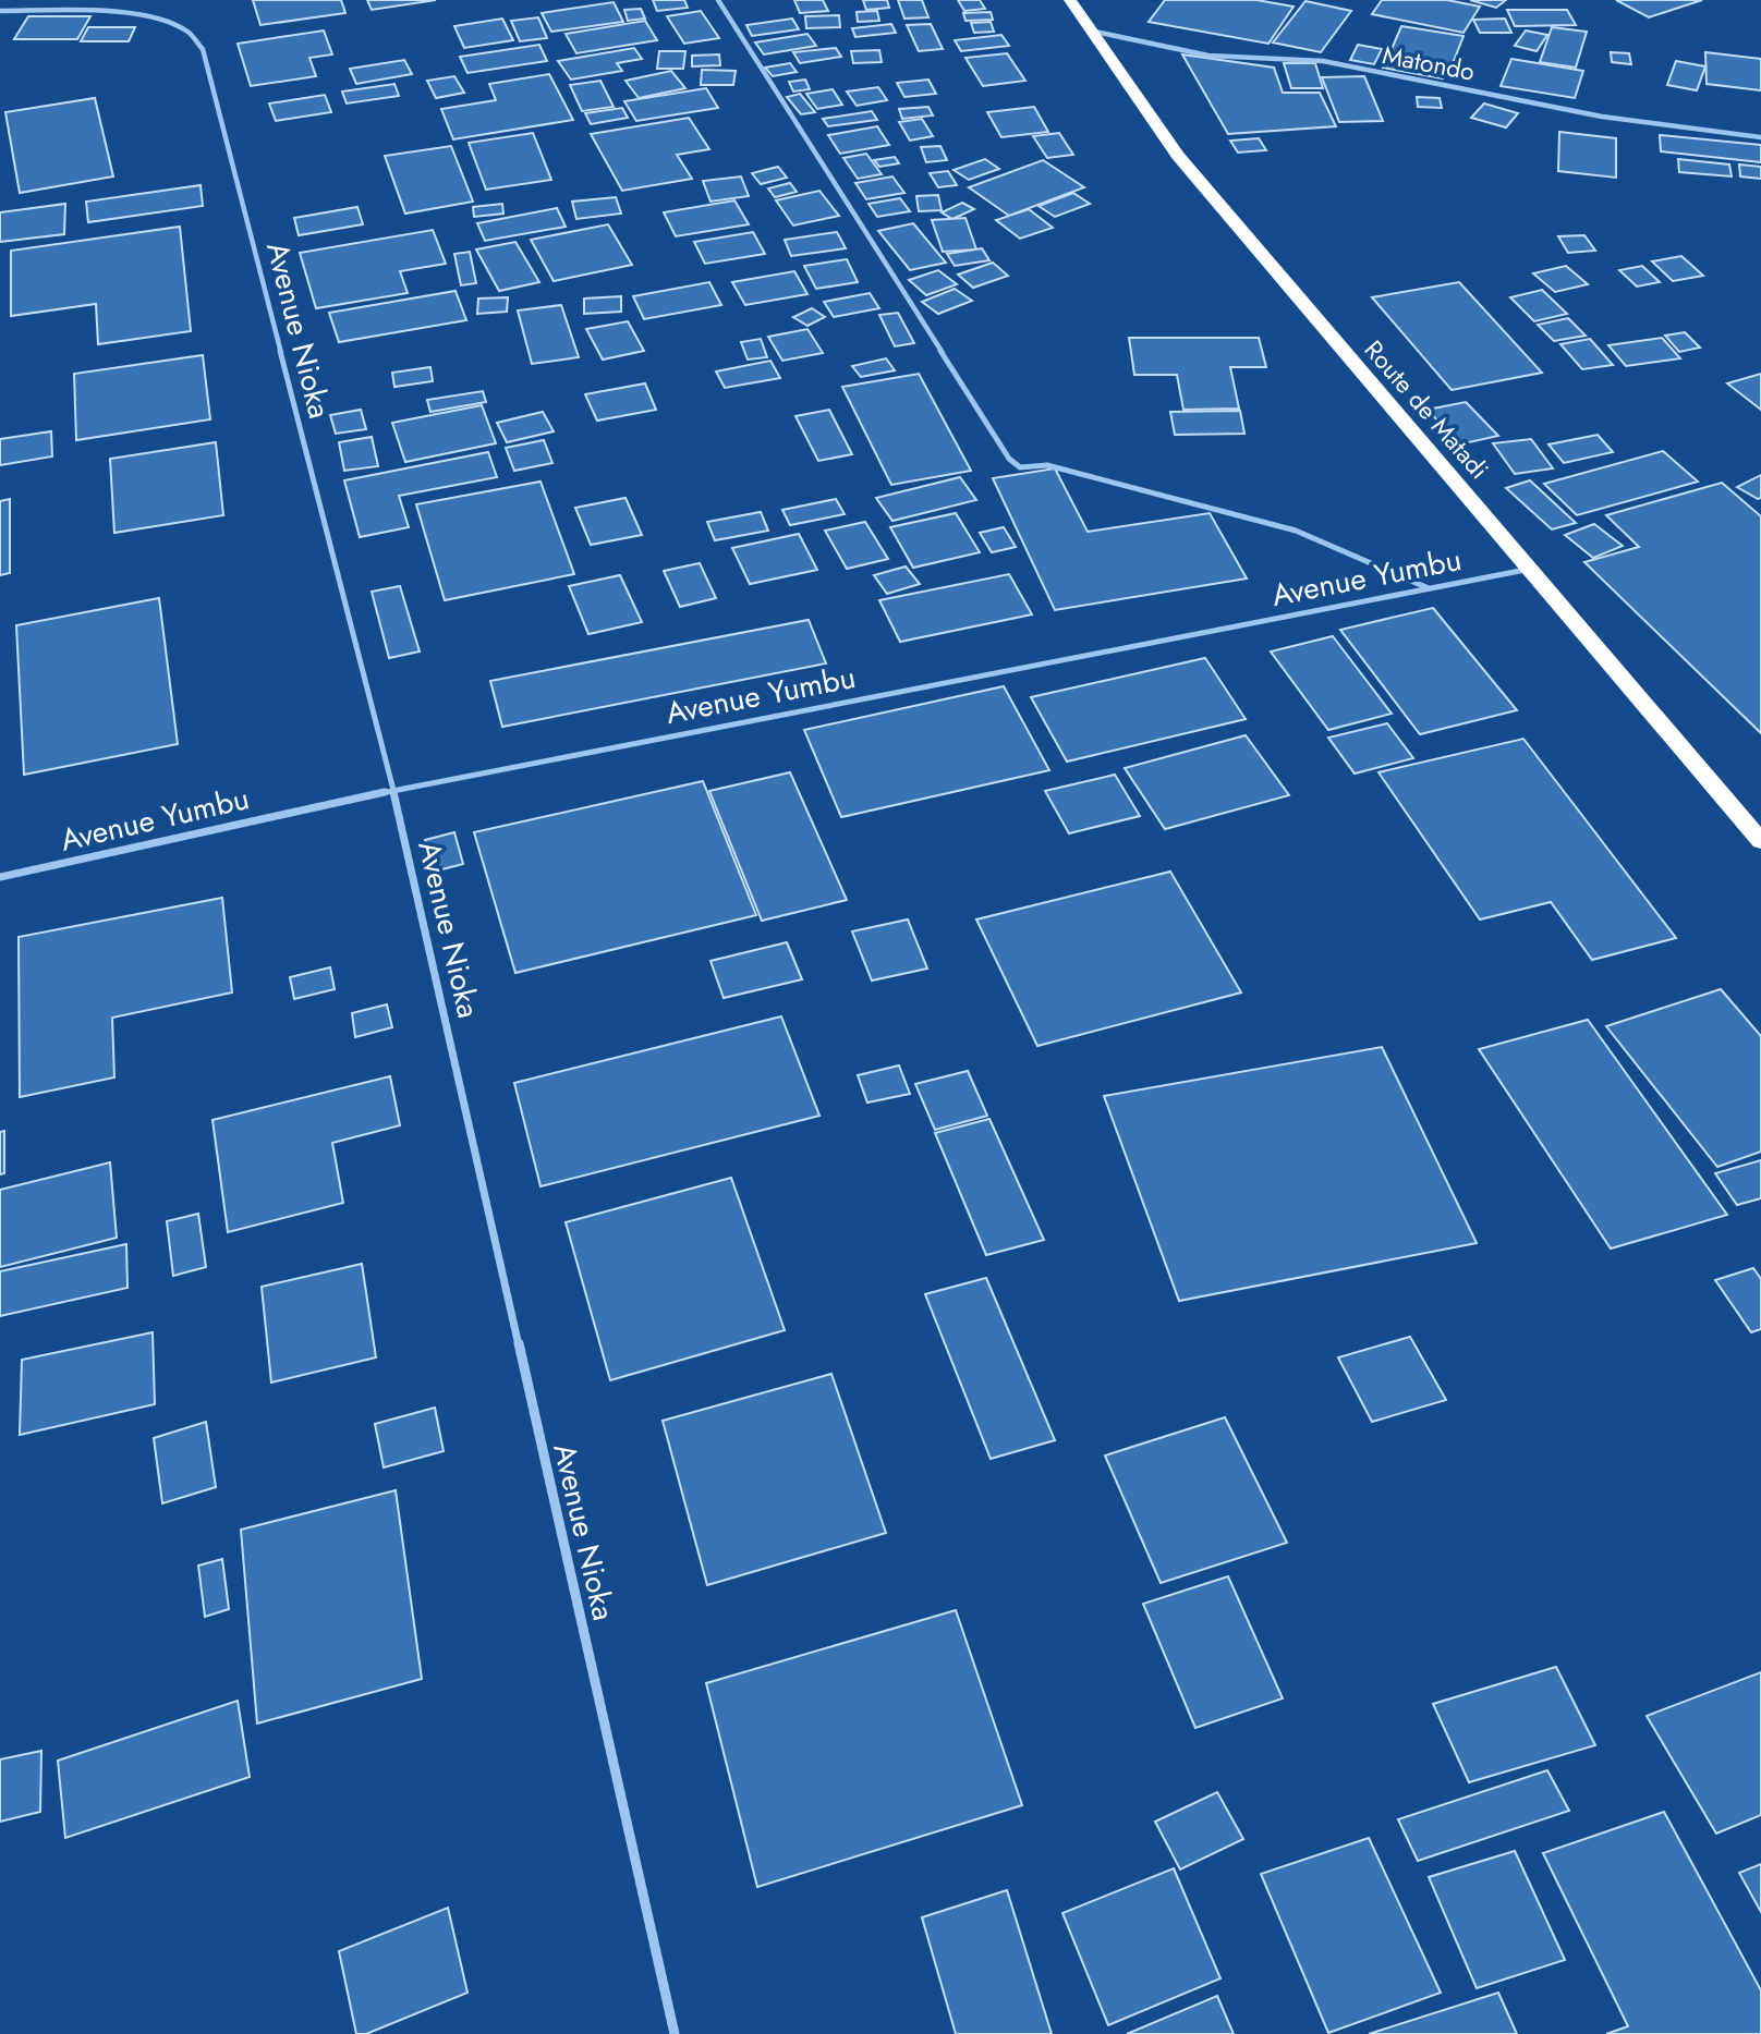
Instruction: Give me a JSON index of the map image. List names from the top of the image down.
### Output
{
  "streets": {
    "highway": ["Route de Matadi"],
    "street": ["Matondo", "Avenue Nioka", "Avenue Yumbu"]
  },
  "crossings": [
    ["Matondo", "Route de Matadi"],
    ["Avenue Nioka", "Avenue Yumbu"],
    ["Route de Matadi", "Avenue Yumbu"]
  ]
}
